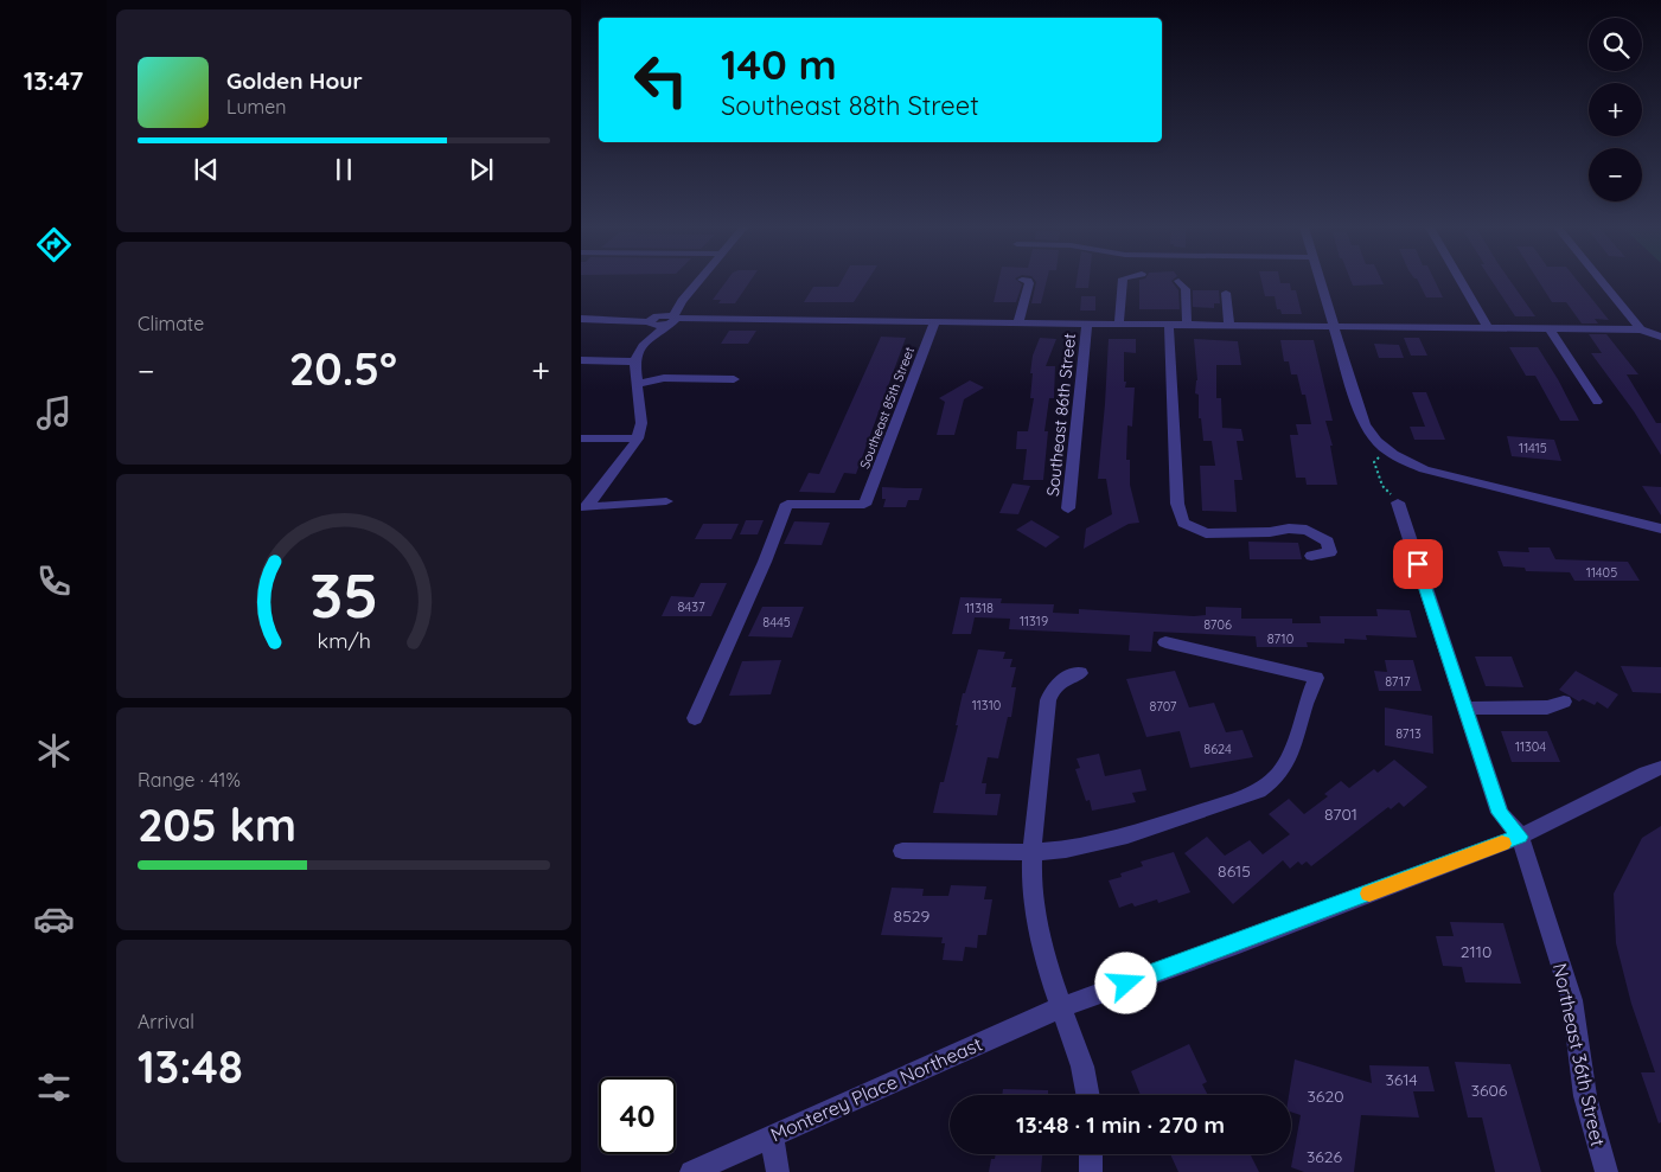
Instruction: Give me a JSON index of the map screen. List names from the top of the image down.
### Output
{
  "streets": {
    "street": [
      "Southeast 85th Street",
      "Southeast 86th Street",
      "Northeast 36th Street",
      "Monterey Place Northeast"
    ]
  },
  "crossings": [
    ["Northeast 36th Street", "Monterey Place Northeast"]
  ],
  "house_numbers": [
    "11415",
    "11405",
    "8437",
    "11318",
    "11319",
    "8445",
    "8706",
    "8710",
    "8717",
    "11310",
    "8707",
    "8713",
    "11304",
    "8624",
    "8701",
    "8615",
    "8529",
    "2110",
    "3614",
    "3606",
    "3620",
    "3626"
  ],
  "page": {
    "tabs": "13:47",
    "map_buttons": ["+", "−"],
    "turn": ["140 m", "Southeast 88th Street"],
    "song": ["Golden Hour", "Lumen"],
    "tile": [
      "Climate",
      ["Range · 41%", "205 km"],
      ["Arrival", "13:48"]
    ],
    "heat": ["−", "20.5°", "+"],
    "limit": "40",
    "trip": "13:48 · 1 min · 270 m",
    "gauge": ["35", "km/h"]
  }
}
